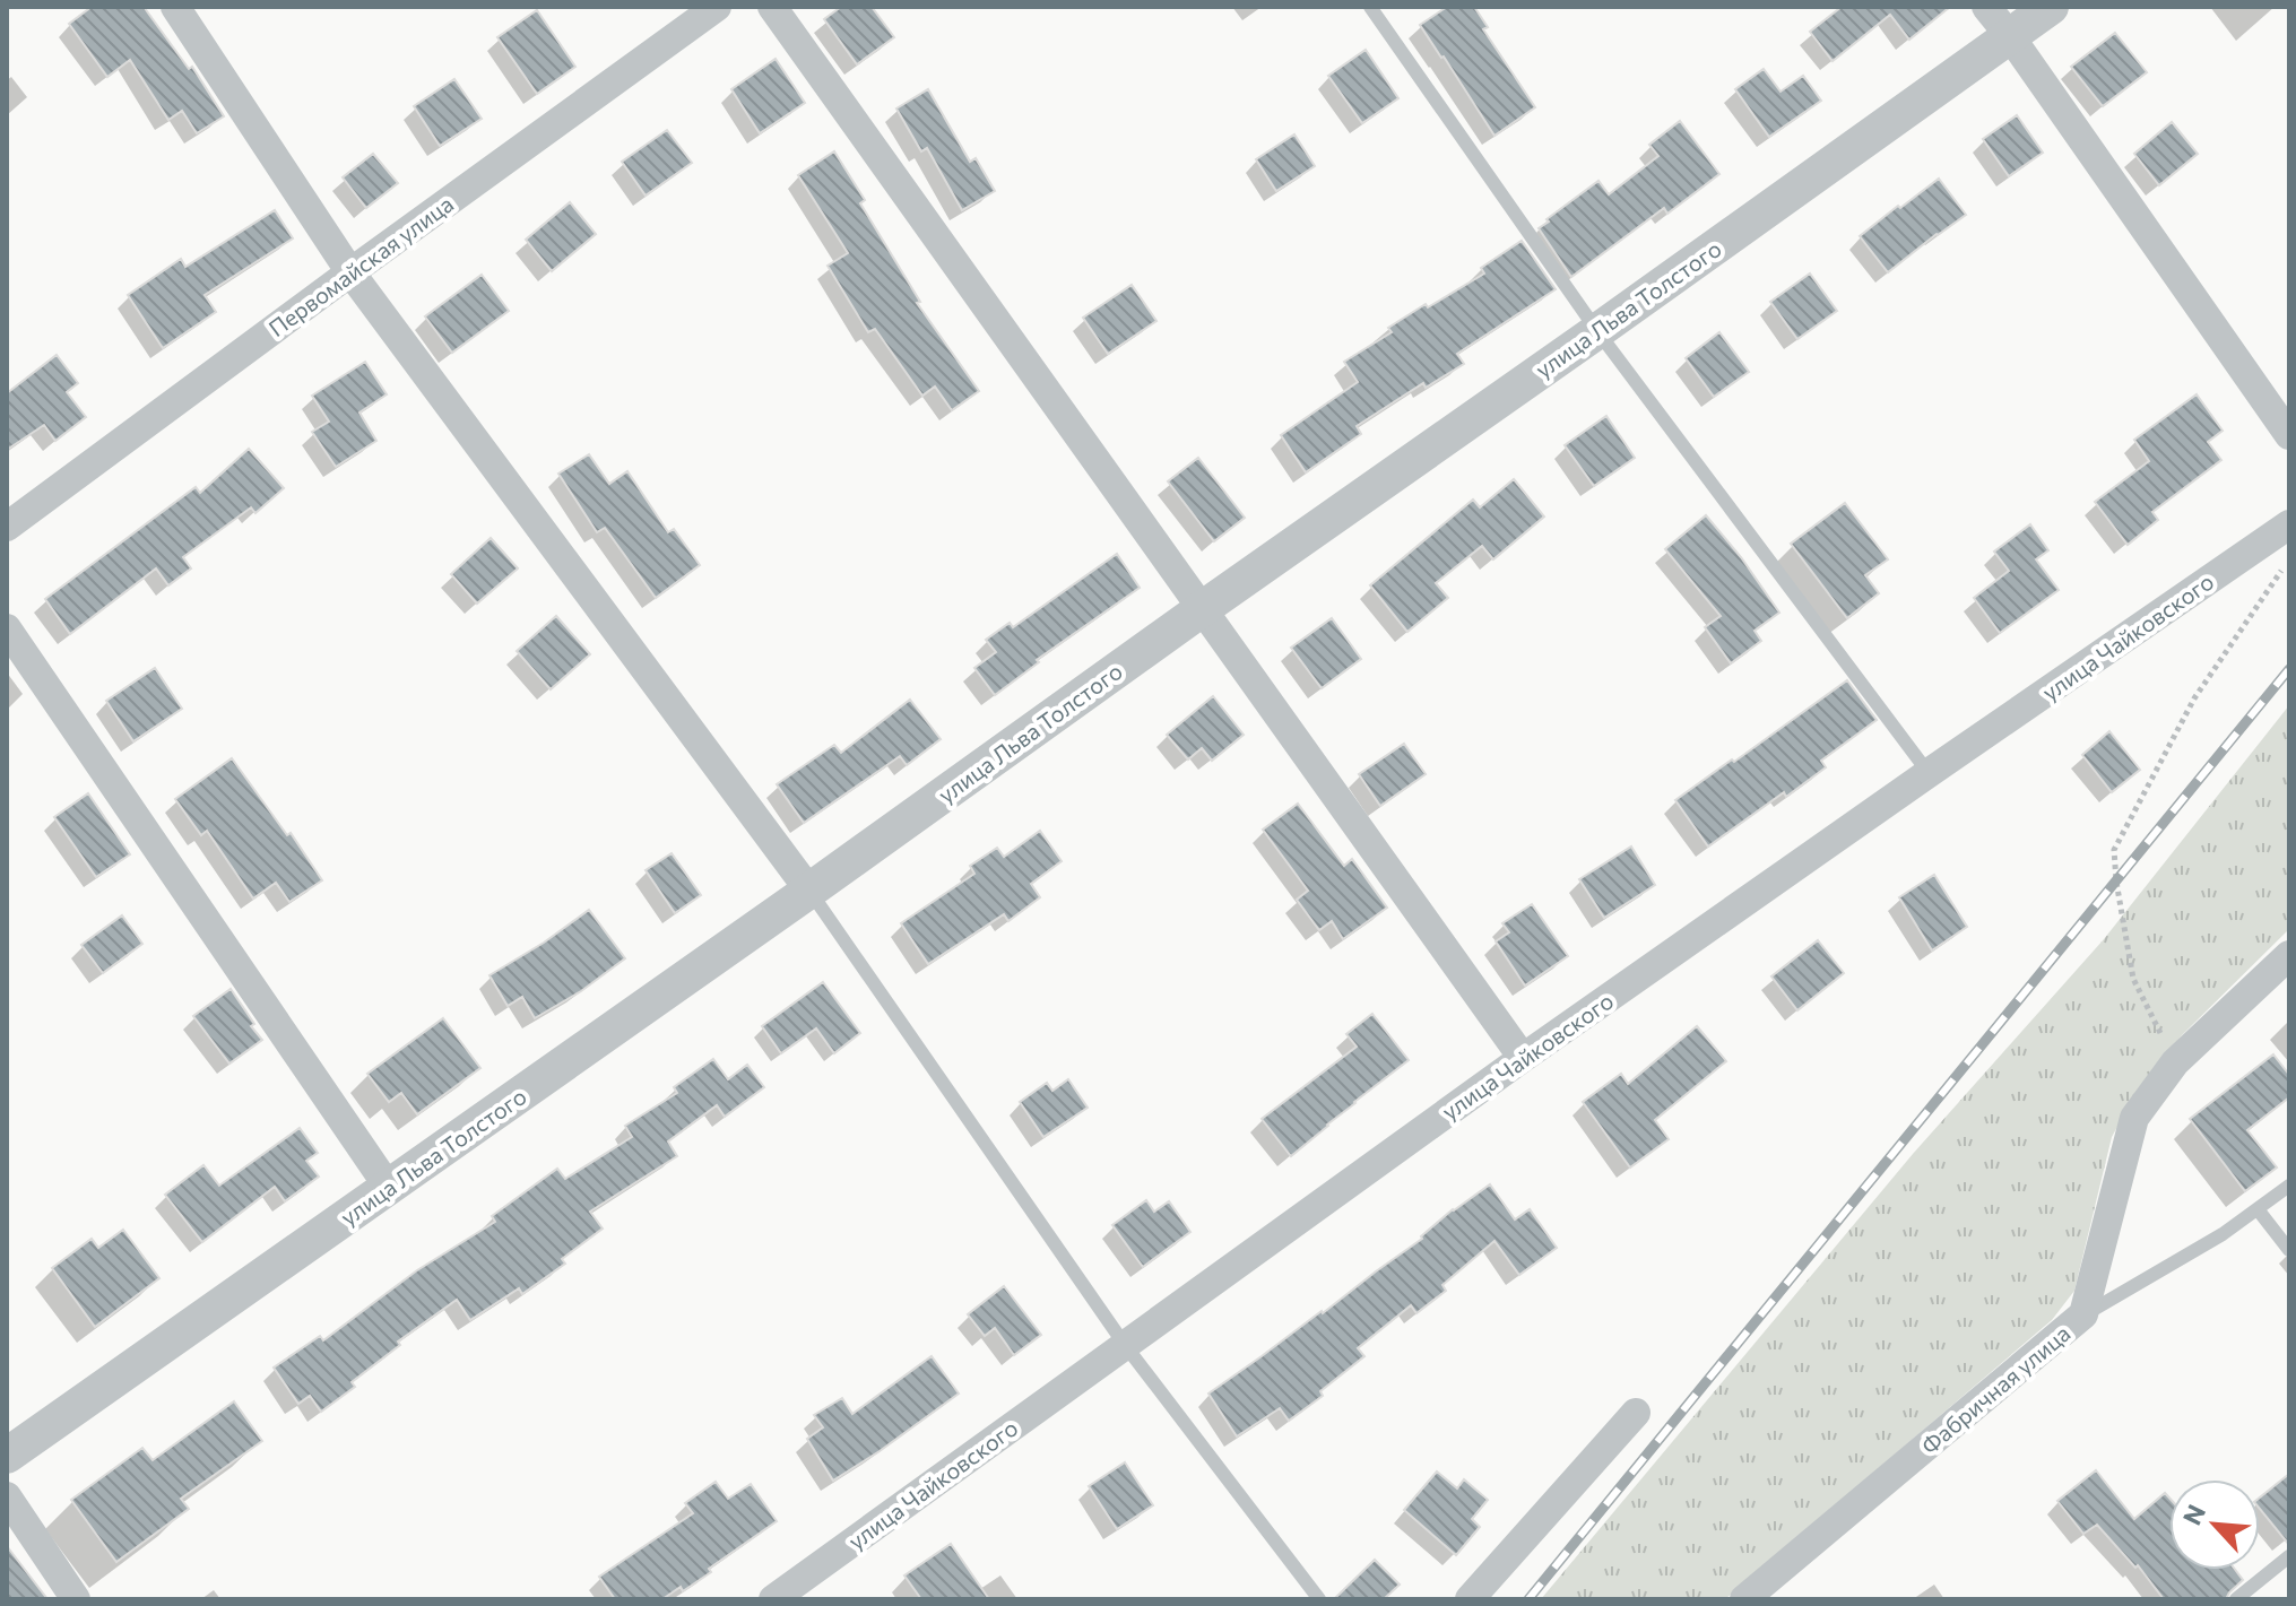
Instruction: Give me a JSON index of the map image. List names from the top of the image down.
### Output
{
  "streets": {
    "street": [
      "Первомайская улица",
      "улица Льва Толстого",
      "улица Чайковского",
      "Фабричная улица"
    ]
  },
  "north": "top left"
}
